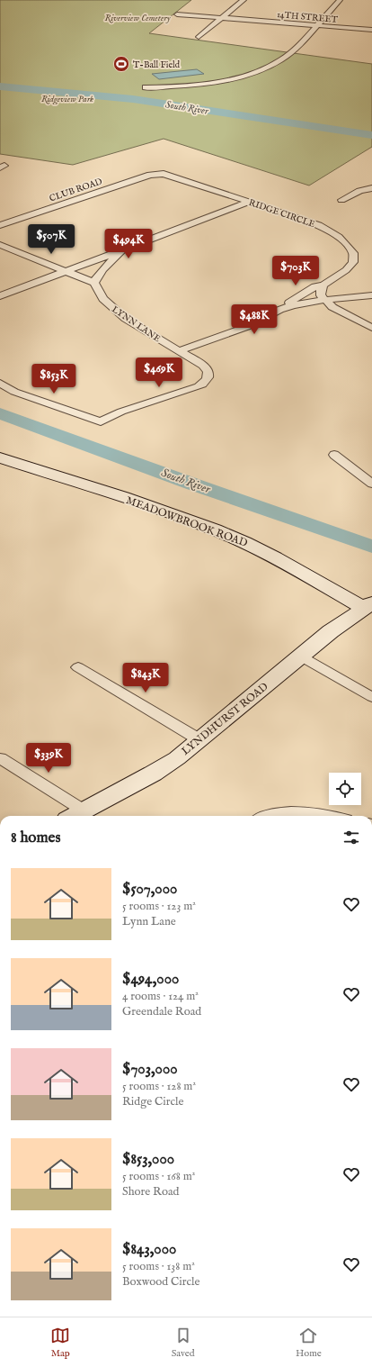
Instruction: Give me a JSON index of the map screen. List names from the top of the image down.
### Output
{
  "streets": {
    "street": [
      "14TH STREET",
      "CLUB ROAD",
      "RIDGE CIRCLE",
      "LYNN LANE",
      "MEADOWBROOK ROAD",
      "LYNDHURST ROAD"
    ]
  },
  "crossings": [
    ["CLUB ROAD", "RIDGE CIRCLE"],
    ["RIDGE CIRCLE", "LYNN LANE"],
    ["MEADOWBROOK ROAD", "LYNDHURST ROAD"]
  ],
  "water": ["South River"],
  "parks": ["Riverview Cemetery", "Ridgeview Park"],
  "places": {
    "sports": ["T-Ball Field"]
  },
  "page": {
    "price": [
      "$507K",
      "$494K",
      "$703K",
      "$488K",
      "$469K",
      "$853K",
      "$843K",
      "$339K"
    ],
    "heading": "8 homes",
    "list": [
      {
        "name": "$507,000",
        "note": "5 rooms · 123 m² · Lynn Lane"
      },
      {
        "name": "$494,000",
        "note": "4 rooms · 124 m² · Greendale Road"
      },
      {
        "name": "$703,000",
        "note": "5 rooms · 128 m² · Ridge Circle"
      },
      {
        "name": "$853,000",
        "note": "5 rooms · 168 m² · Shore Road"
      },
      {
        "name": "$843,000",
        "note": "5 rooms · 138 m² · Boxwood Circle"
      }
    ],
    "tabs": ["Map", "Saved", "Home"]
  }
}
